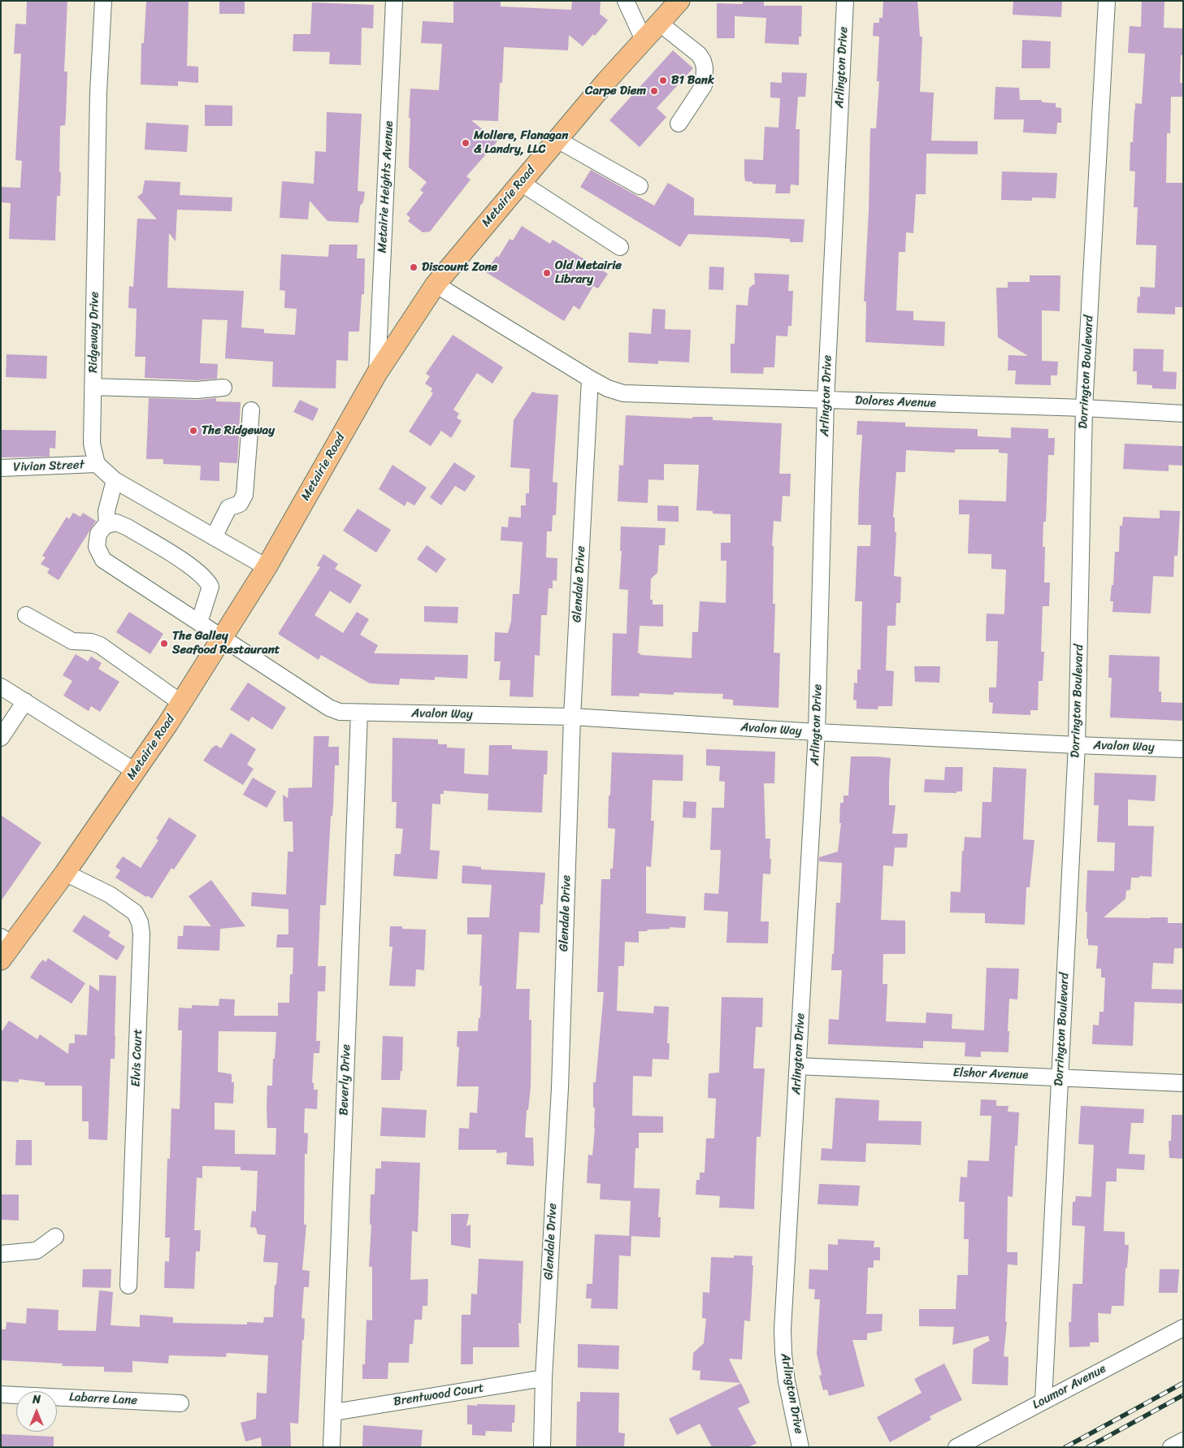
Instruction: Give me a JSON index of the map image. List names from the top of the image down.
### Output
{
  "streets": {
    "main road": ["Metairie Road"],
    "street": [
      "Arlington Drive",
      "Metairie Heights Avenue",
      "Ridgeway Drive",
      "Dorrington Boulevard",
      "Dolores Avenue",
      "Vivian Street",
      "Glendale Drive",
      "Avalon Way",
      "Elvis Court",
      "Elshor Avenue",
      "Beverly Drive",
      "Loumor Avenue",
      "Brentwood Court",
      "Labarre Lane"
    ]
  },
  "crossings": [
    ["Arlington Drive", "Dolores Avenue"],
    ["Arlington Drive", "Avalon Way"],
    ["Arlington Drive", "Elshor Avenue"],
    ["Metairie Heights Avenue", "Metairie Road"],
    ["Metairie Road", "Avalon Way"],
    ["Metairie Road", "Elvis Court"],
    ["Ridgeway Drive", "Vivian Street"],
    ["Dorrington Boulevard", "Dolores Avenue"],
    ["Dorrington Boulevard", "Avalon Way"],
    ["Dorrington Boulevard", "Elshor Avenue"],
    ["Dorrington Boulevard", "Loumor Avenue"],
    ["Dolores Avenue", "Glendale Drive"],
    ["Glendale Drive", "Avalon Way"],
    ["Glendale Drive", "Brentwood Court"],
    ["Avalon Way", "Beverly Drive"],
    ["Beverly Drive", "Brentwood Court"]
  ],
  "places": [
    "B1 Bank",
    "Carpe Diem",
    "Mollere, Flanagan & Landry, LLC",
    "Discount Zone",
    "Old Metairie Library",
    "The Ridgeway",
    "The Galley Seafood Restaurant"
  ],
  "north": "top"
}
